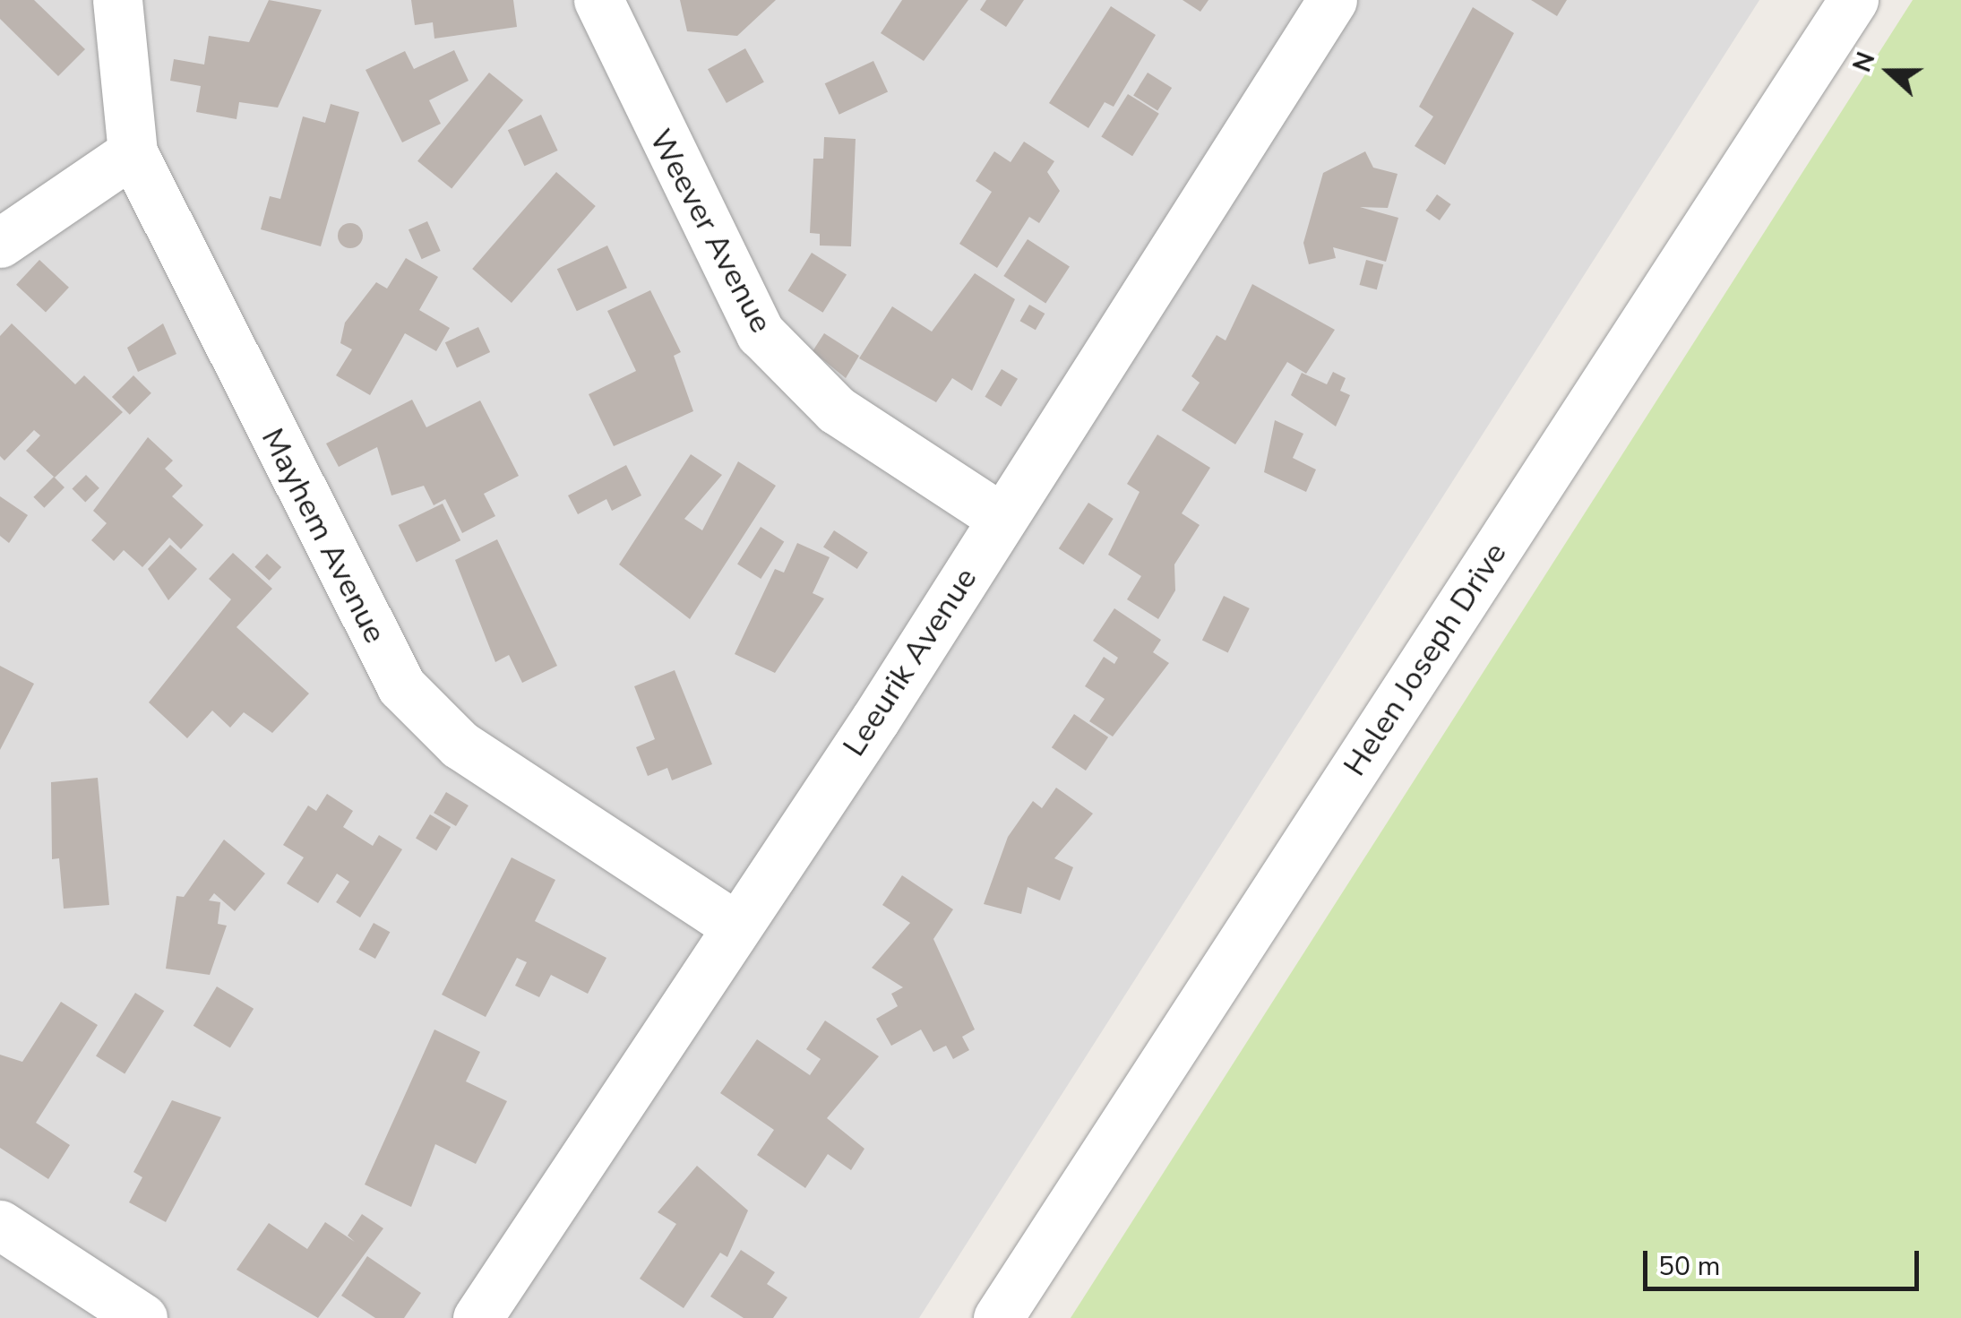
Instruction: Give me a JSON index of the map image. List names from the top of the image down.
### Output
{
  "streets": {
    "street": [
      "Weever Avenue",
      "Mayhem Avenue",
      "Helen Joseph Drive",
      "Leeurik Avenue"
    ]
  },
  "crossings": [
    ["Weever Avenue", "Leeurik Avenue"],
    ["Mayhem Avenue", "Leeurik Avenue"]
  ],
  "scale_bar": "50 m",
  "north": "left"
}
